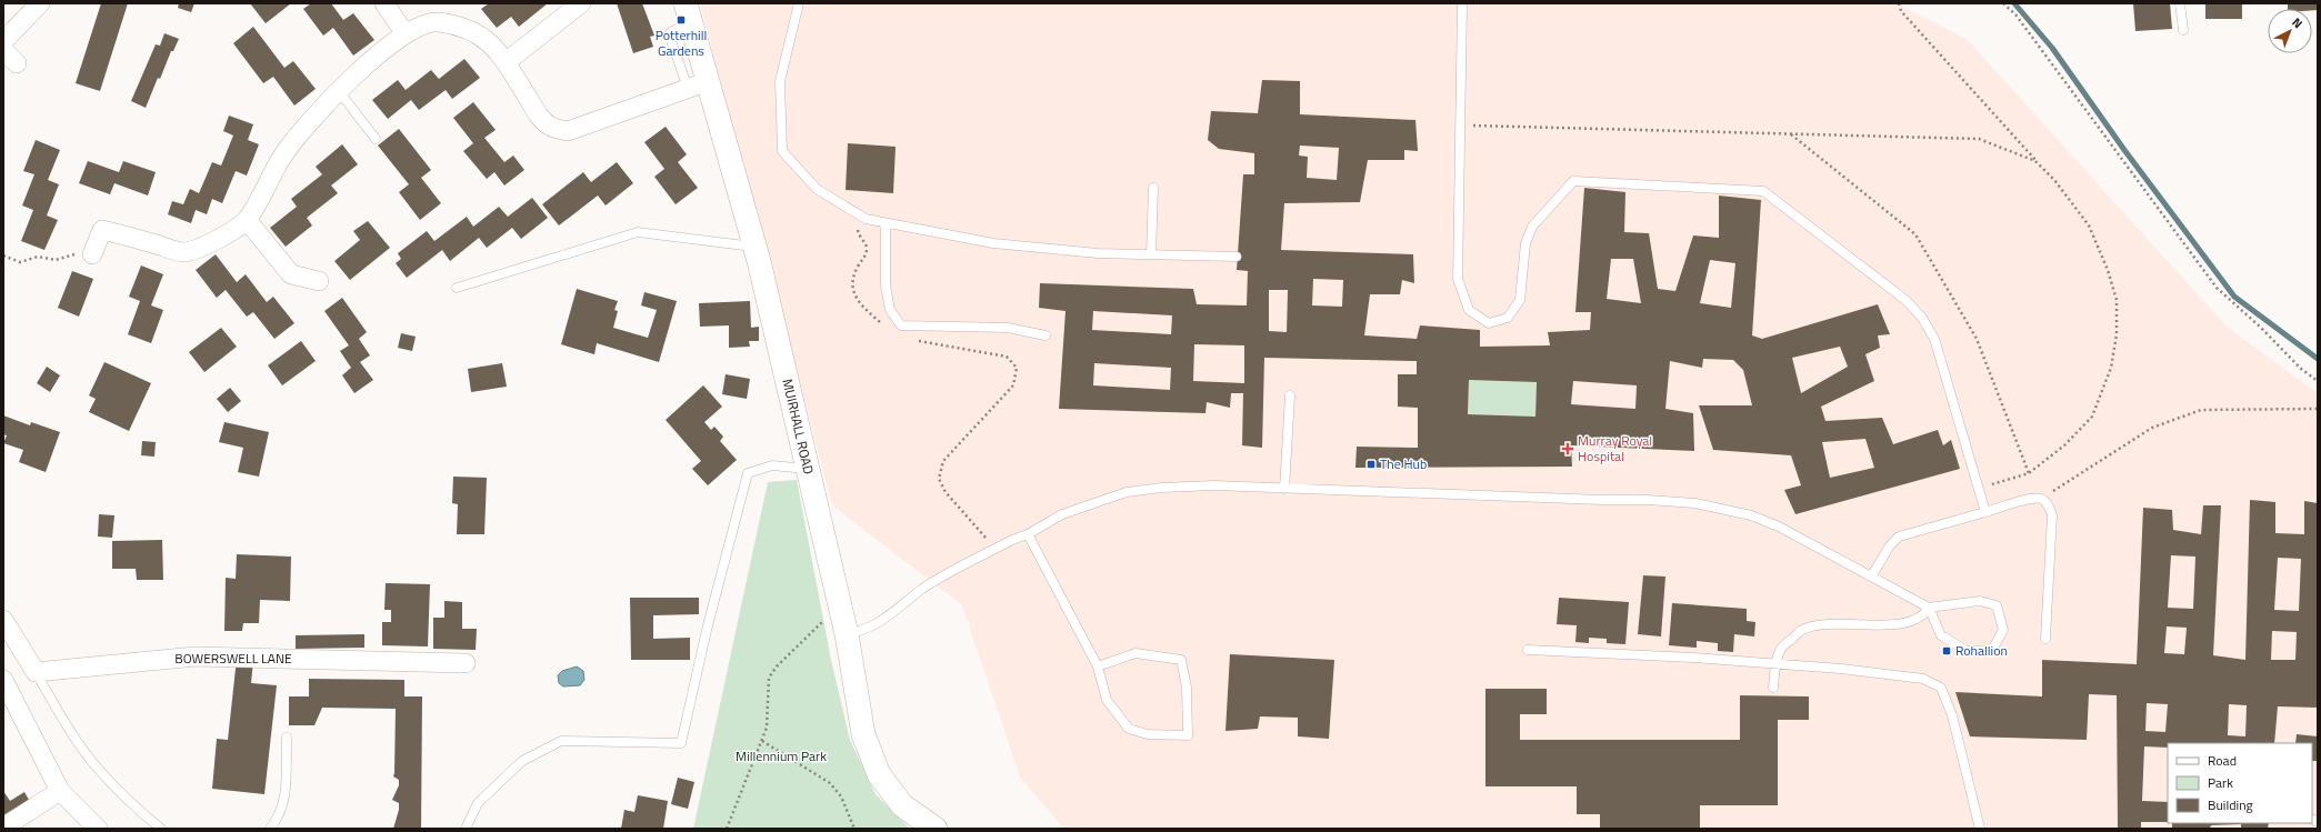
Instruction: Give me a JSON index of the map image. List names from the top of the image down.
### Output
{
  "streets": {
    "street": ["MUIRHALL ROAD", "BOWERSWELL LANE"]
  },
  "parks": ["Millennium Park"],
  "places": {
    "transit": ["Potterhill Gardens", "The Hub", "Rohallion"],
    "health": ["Murray Royal Hospital"]
  },
  "legend": ["Road", "Park", "Building"],
  "north": "top right"
}
